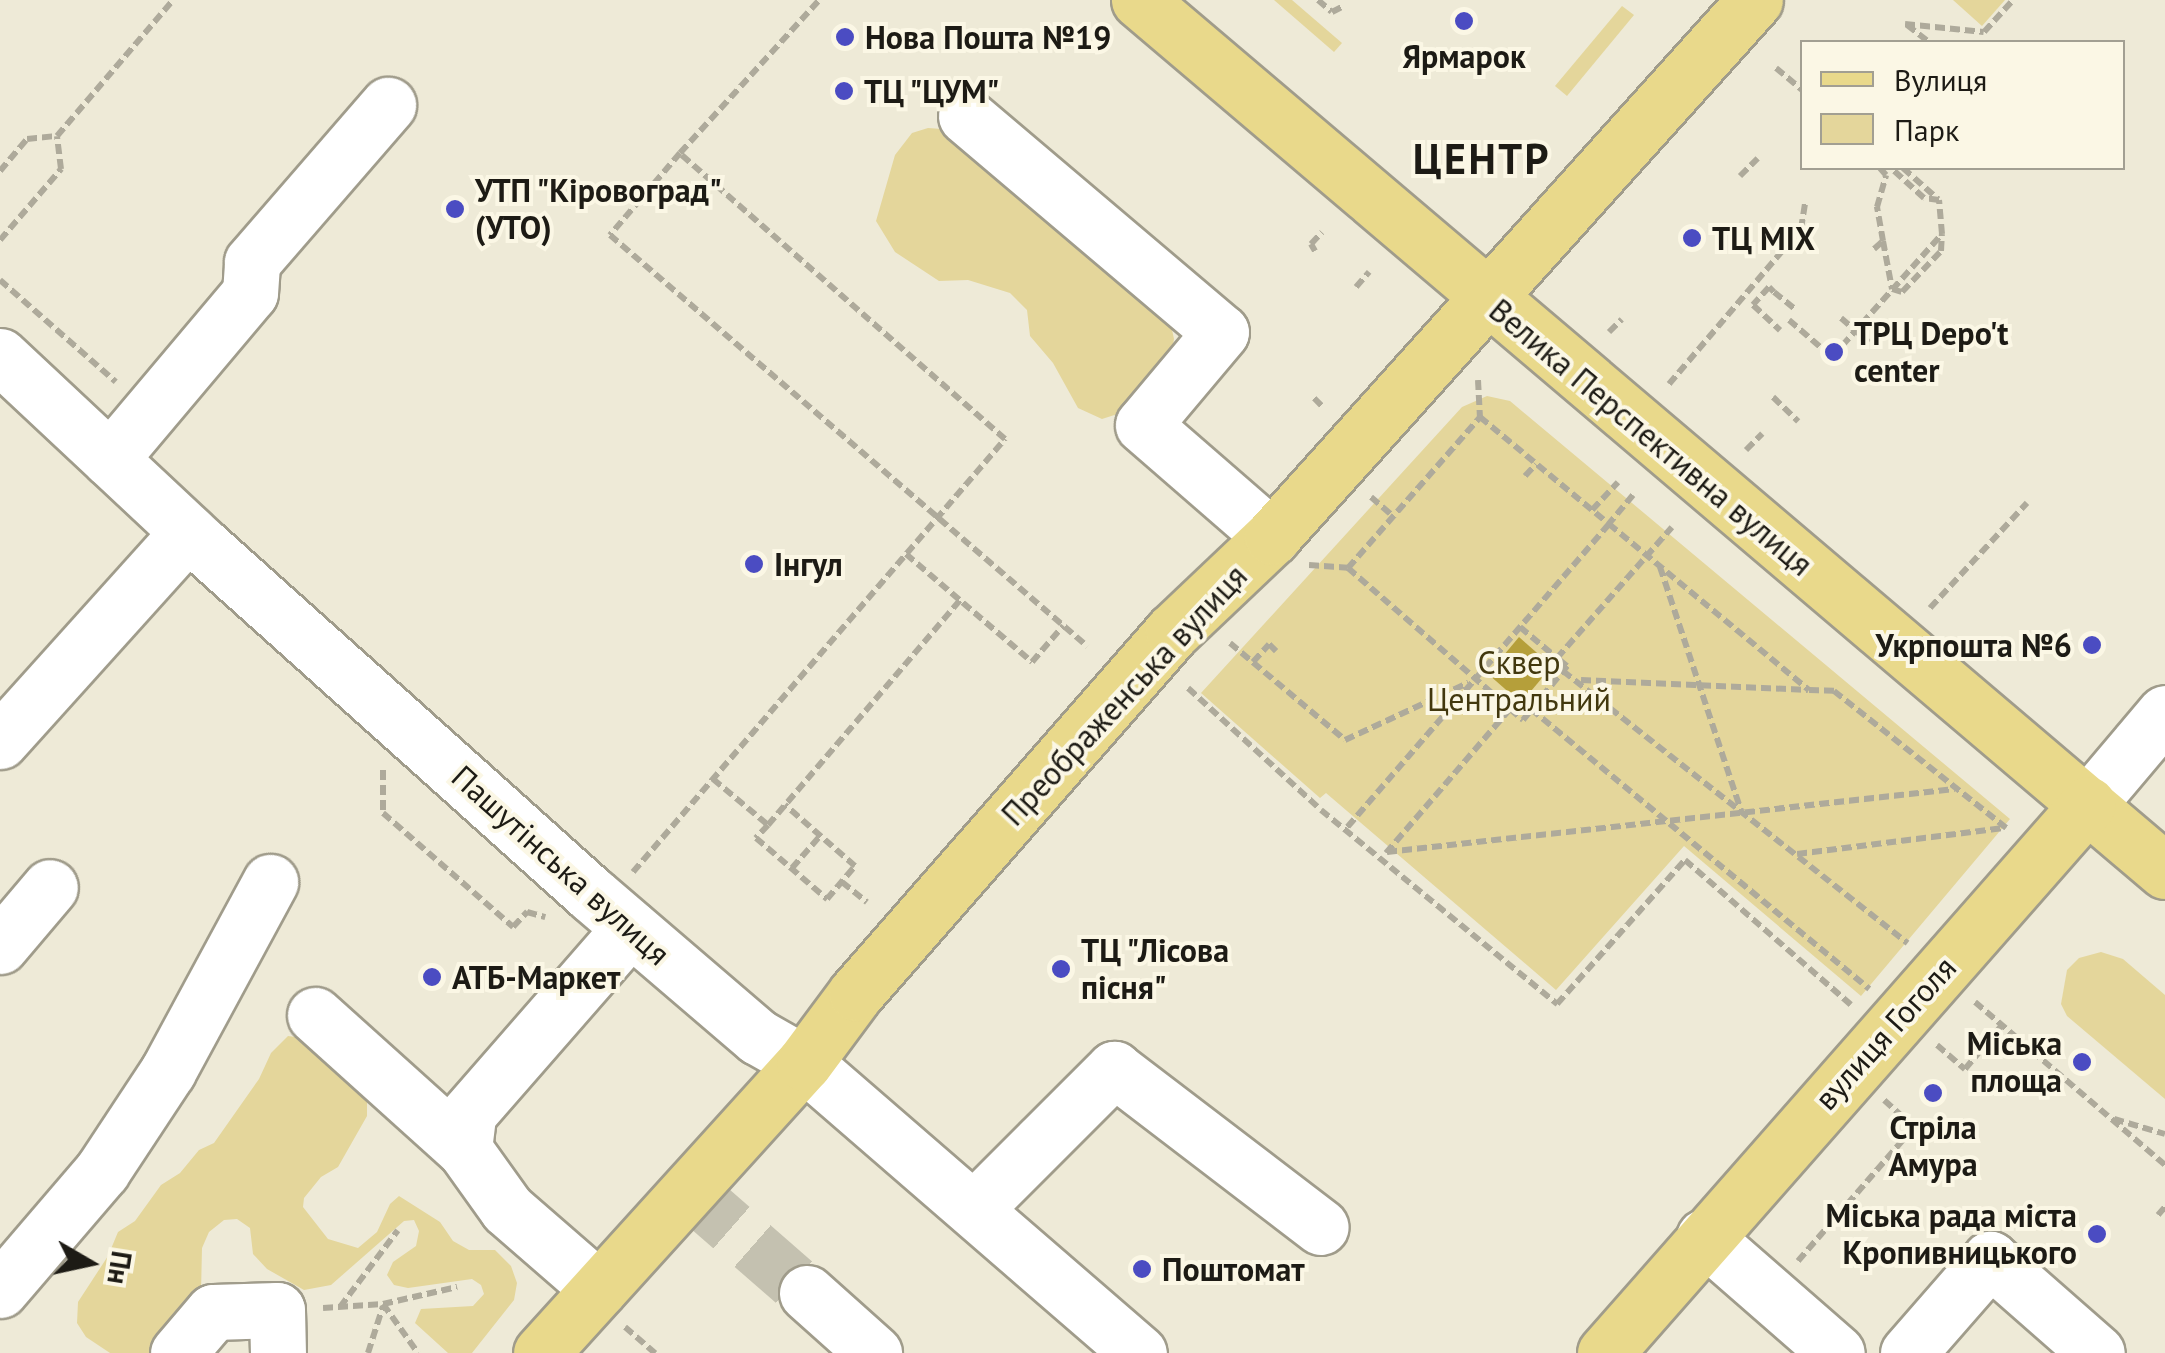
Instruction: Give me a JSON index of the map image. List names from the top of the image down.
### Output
{
  "streets": {
    "main road": ["Велика Перспективна вулиця", "Преображенська вулиця", "вулиця Гоголя"],
    "street": ["Пашутінська вулиця"]
  },
  "crossings": [
    ["Велика Перспективна вулиця", "Преображенська вулиця"],
    ["Велика Перспективна вулиця", "вулиця Гоголя"],
    ["Преображенська вулиця", "Пашутінська вулиця"]
  ],
  "districts": ["ЦЕНТР"],
  "parks": ["Сквер Центральний"],
  "places": [
    "Ярмарок",
    "Нова Пошта №19",
    "ТЦ \"ЦУМ\"",
    "УТП \"Кіровоград\" (УТО)",
    "ТЦ MIX",
    "ТРЦ Depo't center",
    "Інгул",
    "Укрпошта №6",
    "ТЦ \"Лісова пісня\"",
    "АТБ-Маркет",
    "Міська площа",
    "Стріла Амура",
    "Міська рада міста Кропивницького",
    "Поштомат"
  ],
  "legend": ["Вулиця", "Парк"],
  "north": "right"
}
